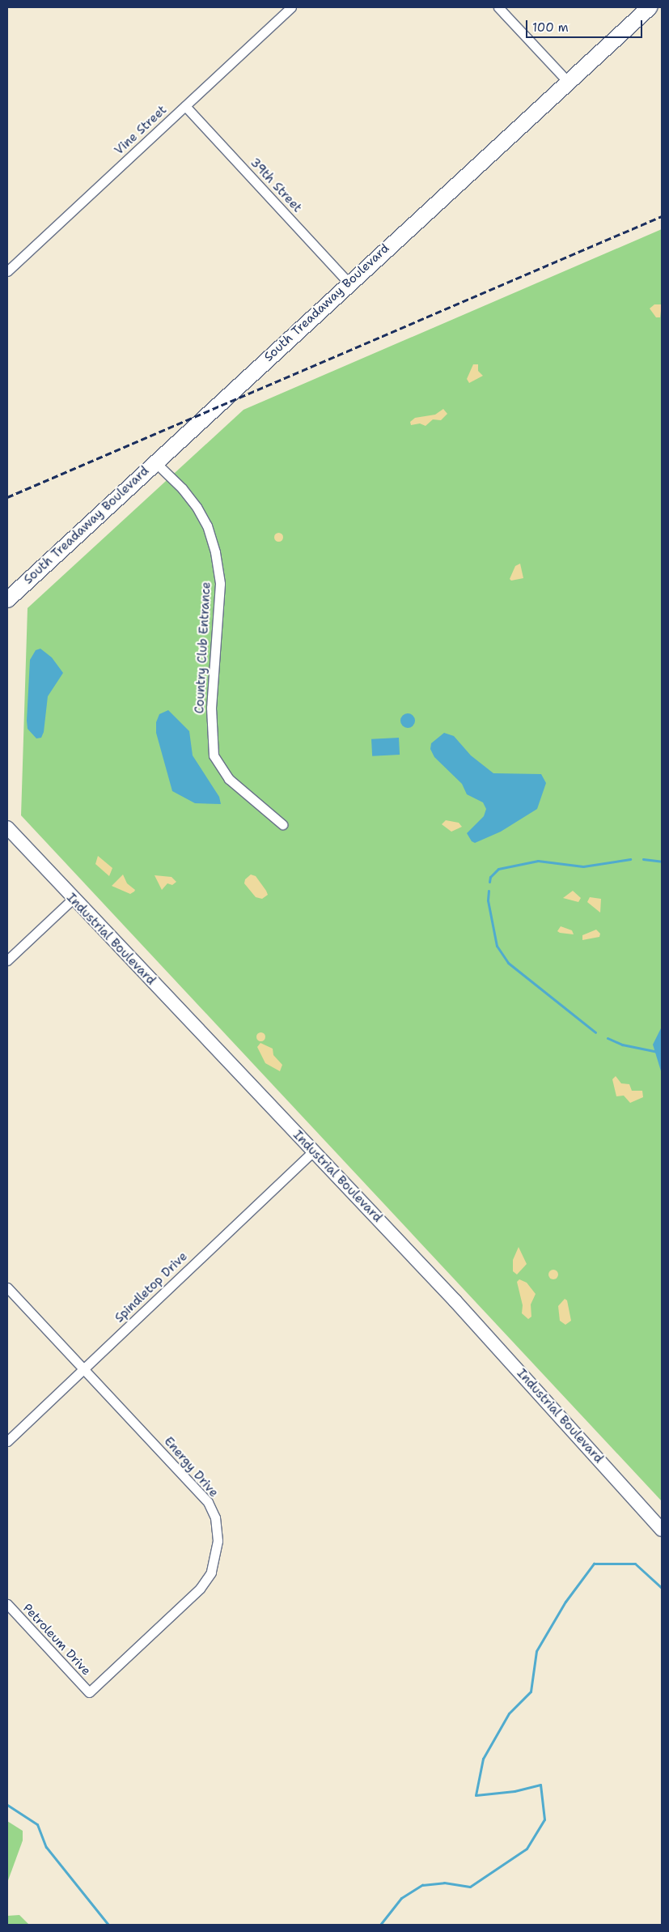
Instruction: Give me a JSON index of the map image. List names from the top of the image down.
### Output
{
  "streets": {
    "main road": ["South Treadaway Boulevard", "Industrial Boulevard"],
    "street": [
      "Vine Street",
      "39th Street",
      "Country Club Entrance",
      "Spindletop Drive",
      "Energy Drive",
      "Petroleum Drive"
    ]
  },
  "crossings": [
    ["Vine Street", "39th Street"],
    ["39th Street", "South Treadaway Boulevard"],
    ["South Treadaway Boulevard", "Country Club Entrance"],
    ["Industrial Boulevard", "Spindletop Drive"],
    ["Spindletop Drive", "Energy Drive"],
    ["Energy Drive", "Petroleum Drive"]
  ],
  "scale_bar": "100 m"
}
